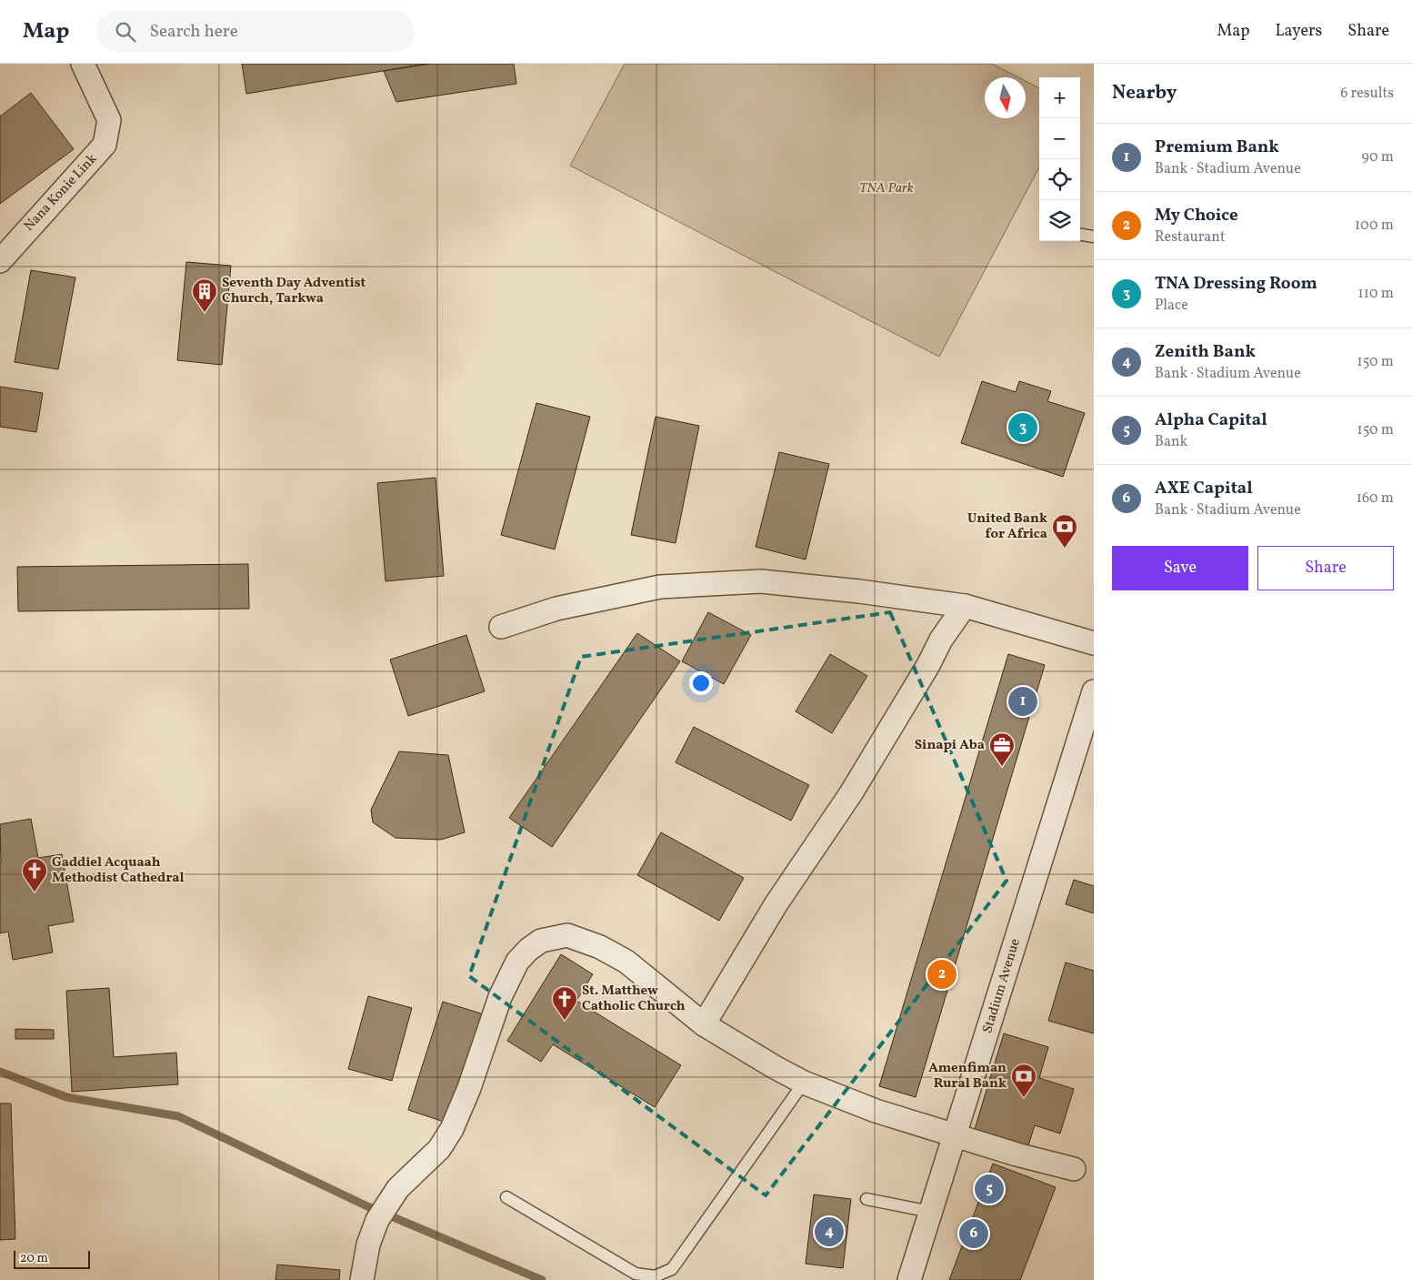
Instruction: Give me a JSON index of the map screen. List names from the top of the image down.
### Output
{
  "streets": {
    "street": ["Nana Konie Link", "Stadium Avenue"]
  },
  "parks": ["TNA Park"],
  "places": {
    "building": ["Seventh Day Adventist Church, Tarkwa"],
    "bank": ["United Bank for Africa", "Amenfiman Rural Bank"],
    "office": ["Sinapi Aba"],
    "church": ["Gaddiel Acquaah Methodist Cathedral", "St. Matthew Catholic Church"]
  },
  "scale_bar": "20 m",
  "north": "bottom",
  "page": {
    "header": "Map",
    "search": "Search here",
    "nav": ["Map", "Layers", "Share"],
    "heading": ["Nearby", "6 results"],
    "map_buttons": ["+", "−"],
    "list": [
      {
        "mark": "1",
        "name": "Premium Bank",
        "note": "Bank · Stadium Avenue",
        "value": "90 m"
      },
      {
        "mark": "2",
        "name": "My Choice",
        "note": "Restaurant",
        "value": "100 m"
      },
      {
        "mark": "3",
        "name": "TNA Dressing Room",
        "note": "Place",
        "value": "110 m"
      },
      {
        "mark": "4",
        "name": "Zenith Bank",
        "note": "Bank · Stadium Avenue",
        "value": "150 m"
      },
      {
        "mark": "5",
        "name": "Alpha Capital",
        "note": "Bank",
        "value": "150 m"
      },
      {
        "mark": "6",
        "name": "AXE Capital",
        "note": "Bank · Stadium Avenue",
        "value": "160 m"
      }
    ],
    "pins": [
      "3",
      "1",
      "2",
      "5",
      "4",
      "6"
    ],
    "buttons": ["Save", "Share"],
    "scale": "20 m"
  }
}
